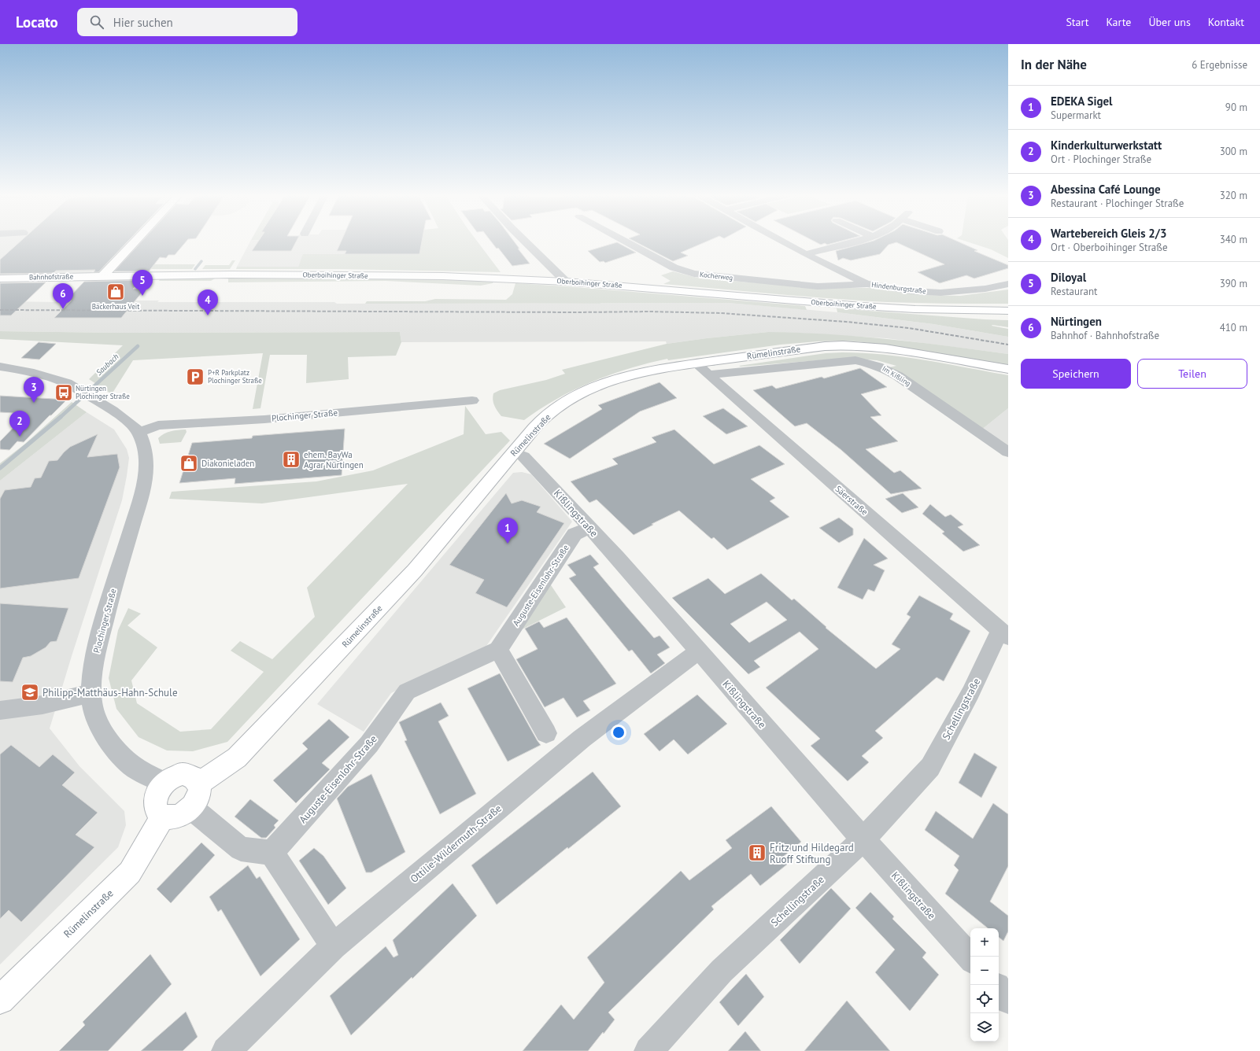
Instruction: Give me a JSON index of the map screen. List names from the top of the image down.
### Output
{
  "streets": {
    "street": [
      "Oberboihinger Straße",
      "Kocherweg",
      "Bahnhofstraße",
      "Hindenburgstraße",
      "Rümelinstraße",
      "Im Kißling",
      "Plochinger Straße",
      "Säerstraße",
      "Kißlingstraße",
      "Auguste-Eisenlohr-Straße",
      "Schellingstraße",
      "Ottilie-Wildermuth-Straße"
    ]
  },
  "crossings": [
    ["Oberboihinger Straße", "Bahnhofstraße"],
    ["Kocherweg", "Hindenburgstraße"],
    ["Rümelinstraße", "Im Kißling"],
    ["Rümelinstraße", "Plochinger Straße"],
    ["Rümelinstraße", "Säerstraße"],
    ["Rümelinstraße", "Kißlingstraße"],
    ["Im Kißling", "Säerstraße"],
    ["Säerstraße", "Schellingstraße"],
    ["Kißlingstraße", "Auguste-Eisenlohr-Straße"],
    ["Kißlingstraße", "Schellingstraße"],
    ["Kißlingstraße", "Ottilie-Wildermuth-Straße"]
  ],
  "water": ["Saubach"],
  "places": {
    "shop": ["Bäckerhaus Veit", "Diakonieladen"],
    "parking": ["P+R Parkplatz Plochinger Straße"],
    "bus stop": ["Nürtingen Plochinger Straße"],
    "building": ["ehem. BayWa Agrar Nürtingen", "Fritz und Hildegard Ruoff Stiftung"],
    "school or university": ["Philipp-Matthäus-Hahn-Schule"]
  },
  "page": {
    "header": "Locato",
    "search": "Hier suchen",
    "nav": [
      "Start",
      "Karte",
      "Über uns",
      "Kontakt"
    ],
    "heading": ["In der Nähe", "6 Ergebnisse"],
    "list": [
      {
        "mark": "1",
        "name": "EDEKA Sigel",
        "note": "Supermarkt",
        "value": "90 m"
      },
      {
        "mark": "2",
        "name": "Kinderkulturwerkstatt",
        "note": "Ort · Plochinger Straße",
        "value": "300 m"
      },
      {
        "mark": "3",
        "name": "Abessina Café Lounge",
        "note": "Restaurant · Plochinger Straße",
        "value": "320 m"
      },
      {
        "mark": "4",
        "name": "Wartebereich Gleis 2/3",
        "note": "Ort · Oberboihinger Straße",
        "value": "340 m"
      },
      {
        "mark": "5",
        "name": "Diloyal",
        "note": "Restaurant",
        "value": "390 m"
      },
      {
        "mark": "6",
        "name": "Nürtingen",
        "note": "Bahnhof · Bahnhofstraße",
        "value": "410 m"
      }
    ],
    "pins": [
      "5",
      "6",
      "4",
      "3",
      "2",
      "1"
    ],
    "buttons": ["Speichern", "Teilen"],
    "map_buttons": ["+", "−"]
  }
}
